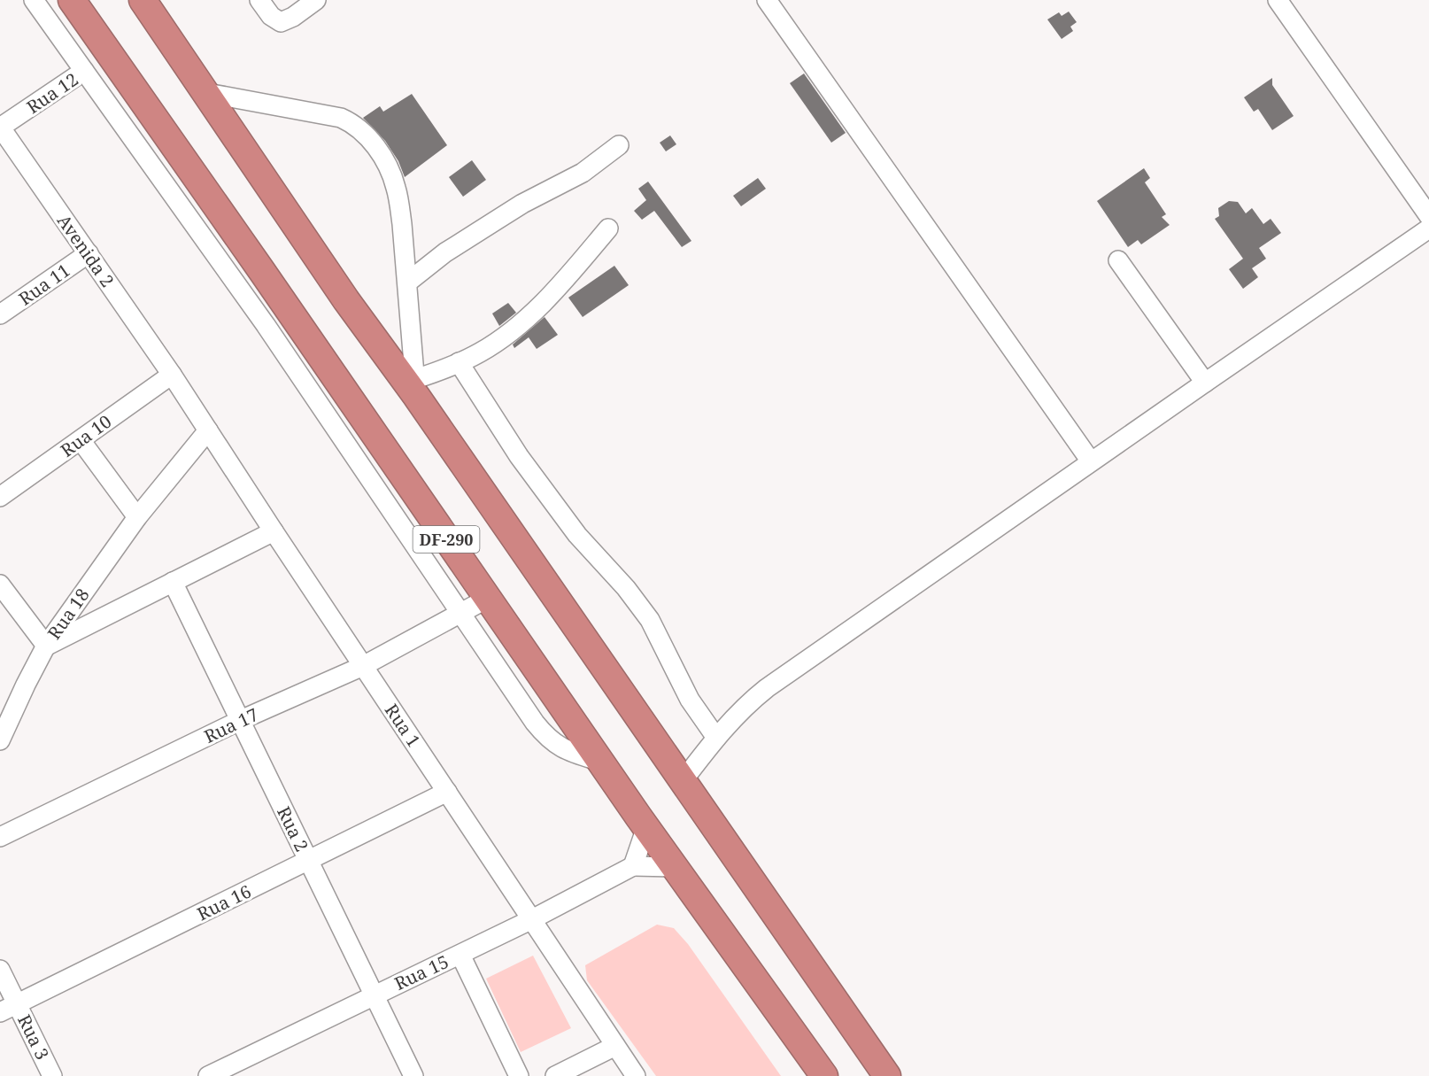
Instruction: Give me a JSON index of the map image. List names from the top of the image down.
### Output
{
  "streets": {
    "highway": ["DF-290"],
    "street": [
      "Rua 12",
      "Avenida 2",
      "Rua 11",
      "Rua 10",
      "Rua 18",
      "Rua 17",
      "Rua 1",
      "Rua 2",
      "Rua 16",
      "Rua 15",
      "Rua 3"
    ]
  },
  "crossings": [
    ["Rua 12", "Avenida 2"],
    ["Avenida 2", "Rua 11"],
    ["Avenida 2", "Rua 10"],
    ["Avenida 2", "Rua 1"],
    ["Rua 10", "Rua 1"],
    ["DF-290", "Rua 17"],
    ["Rua 18", "Rua 1"],
    ["Rua 18", "Rua 2"],
    ["Rua 17", "Rua 1"],
    ["Rua 17", "Rua 2"],
    ["Rua 1", "Rua 16"],
    ["Rua 1", "Rua 15"],
    ["Rua 2", "Rua 16"],
    ["Rua 2", "Rua 15"],
    ["Rua 16", "Rua 3"]
  ]
}
